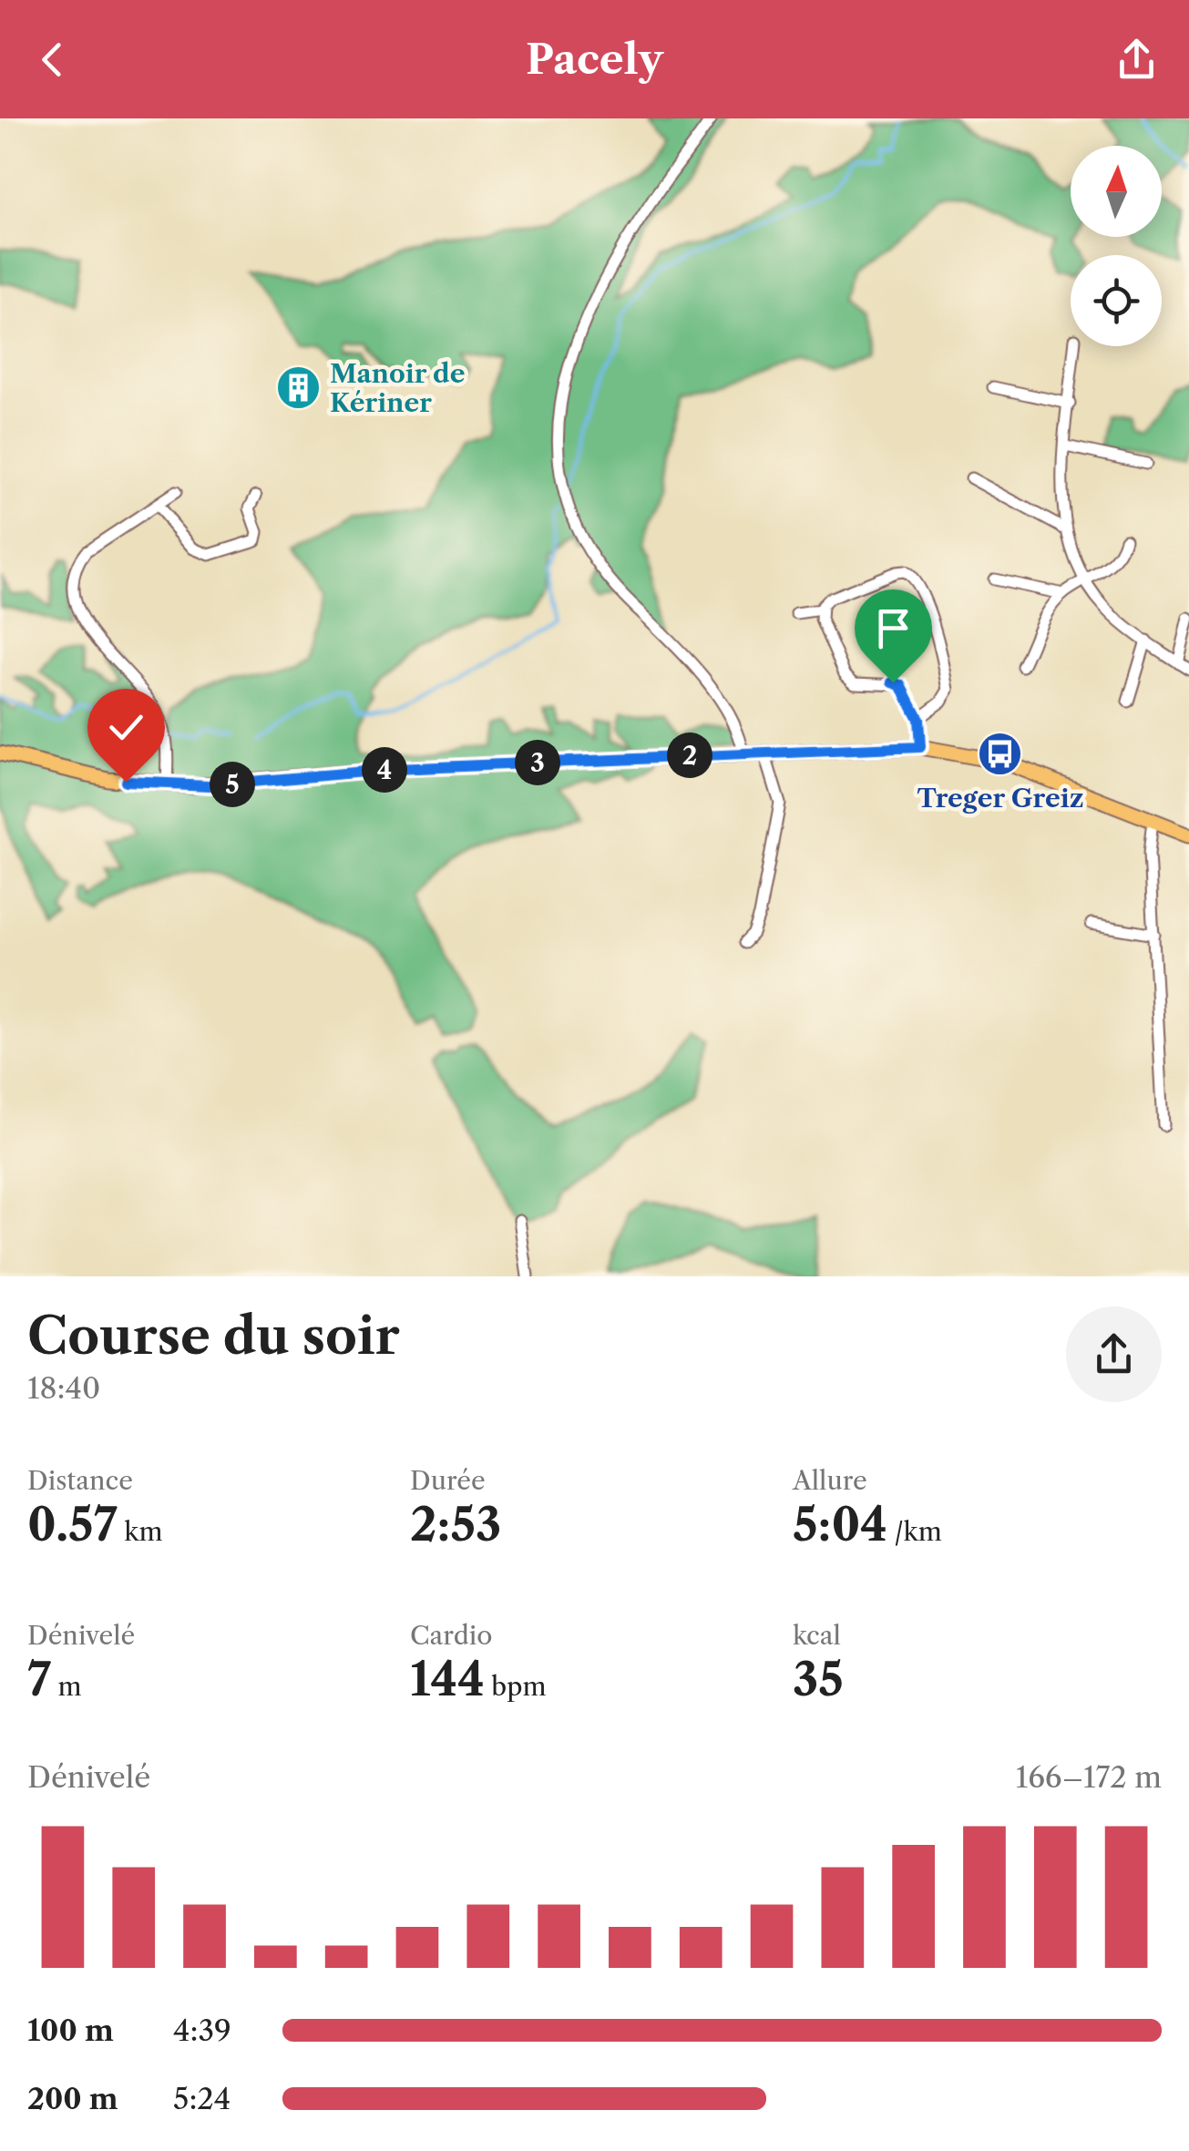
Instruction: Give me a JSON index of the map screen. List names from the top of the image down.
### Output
{
  "places": {
    "building": ["Manoir de Kériner"],
    "bus stop": ["Treger Greiz"]
  },
  "north": "top",
  "page": {
    "header": "Pacely",
    "pins": [
      "2",
      "3",
      "4",
      "5"
    ],
    "heading": ["Course du soir", "18:40"],
    "stats": [
      ["Distance", "0.57 km"],
      ["Durée", "2:53"],
      ["Allure", "5:04 /km"],
      ["Dénivelé", "7 m"],
      ["Cardio", "144 bpm"],
      ["kcal", "35"]
    ],
    "chart": ["Dénivelé", "166–172 m"],
    "list": [
      {
        "name": "100 m",
        "note": "4:39"
      },
      {
        "name": "200 m",
        "note": "5:24"
      }
    ]
  }
}
